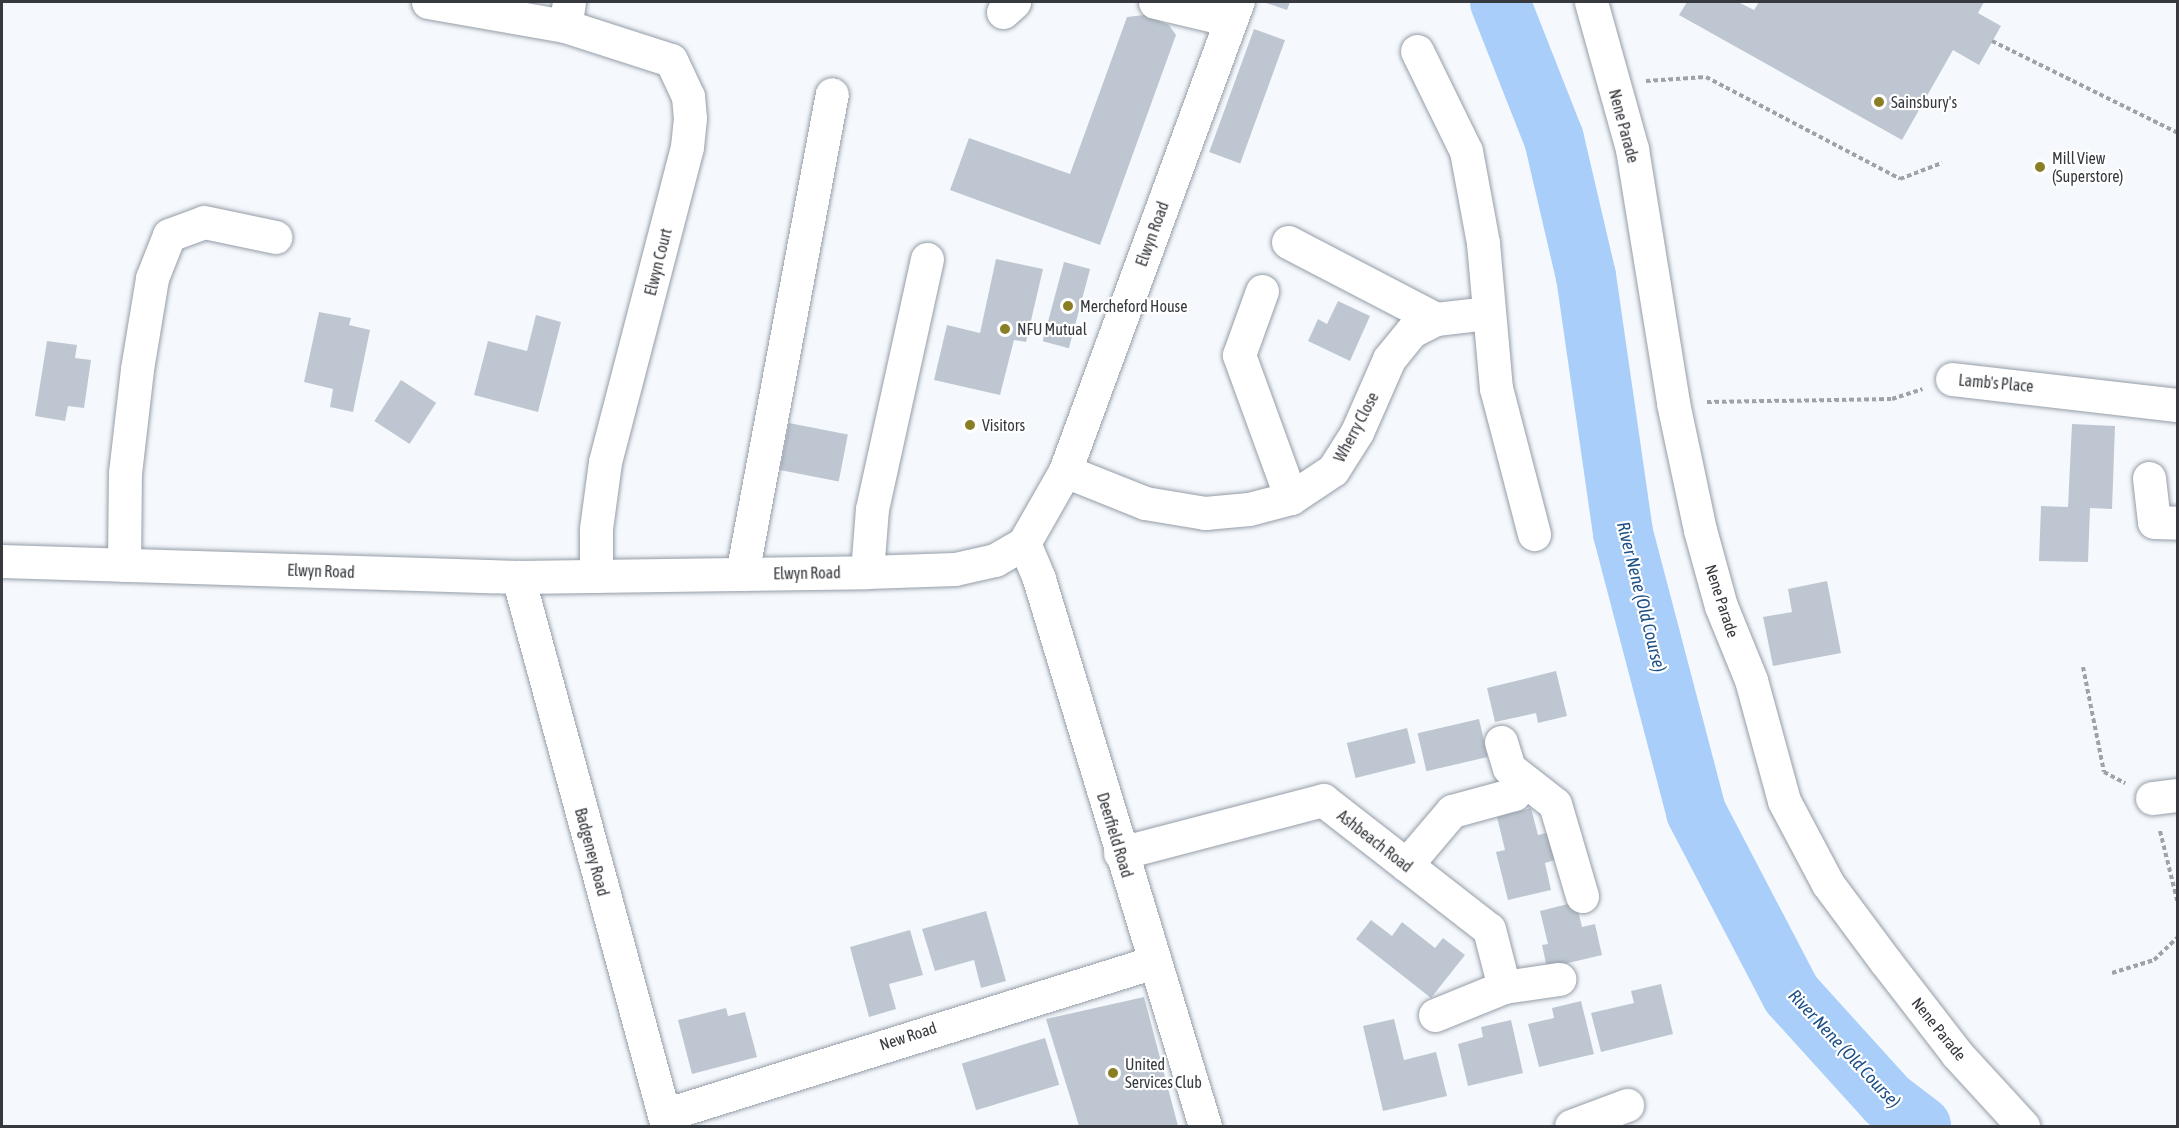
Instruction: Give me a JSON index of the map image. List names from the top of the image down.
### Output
{
  "streets": {
    "street": [
      "Nene Parade",
      "Elwyn Road",
      "Elwyn Court",
      "Lamb's Place",
      "Wherry Close",
      "Deerfield Road",
      "Ashbeach Road",
      "Badgeney Road",
      "New Road"
    ]
  },
  "crossings": [
    ["Nene Parade", "Lamb's Place"],
    ["Elwyn Road", "Elwyn Court"],
    ["Elwyn Road", "Wherry Close"],
    ["Elwyn Road", "Deerfield Road"],
    ["Elwyn Road", "Badgeney Road"],
    ["Deerfield Road", "Ashbeach Road"],
    ["Deerfield Road", "New Road"],
    ["Badgeney Road", "New Road"]
  ],
  "water": ["River Nene (Old Course)"],
  "places": [
    "Sainsbury's",
    "Mill View (Superstore)",
    "Mercheford House",
    "NFU Mutual",
    "Visitors",
    "United Services Club"
  ]
}
